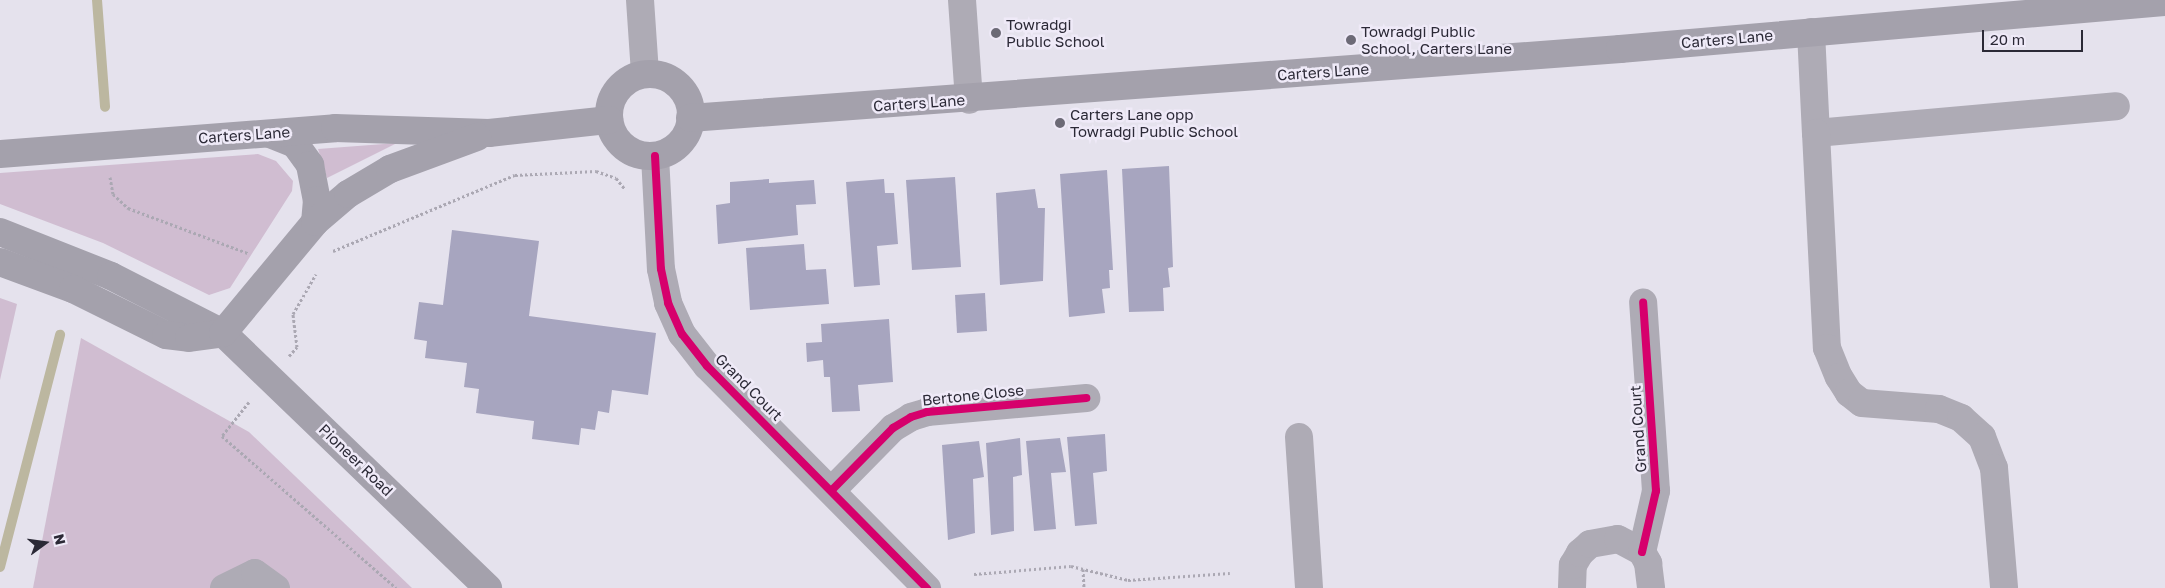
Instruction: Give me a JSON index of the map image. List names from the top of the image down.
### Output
{
  "streets": {
    "main road": ["Carters Lane", "Pioneer Road"],
    "street": ["Grand Court", "Bertone Close"]
  },
  "crossings": [
    ["Carters Lane", "Grand Court"],
    ["Carters Lane", "Pioneer Road"],
    ["Grand Court", "Bertone Close"]
  ],
  "places": ["Towradgi Public School", "Towradgi Public School, Carters Lane", "Carters Lane opp Towradgi Public School"],
  "scale_bar": "20 m",
  "north": "right"
}
